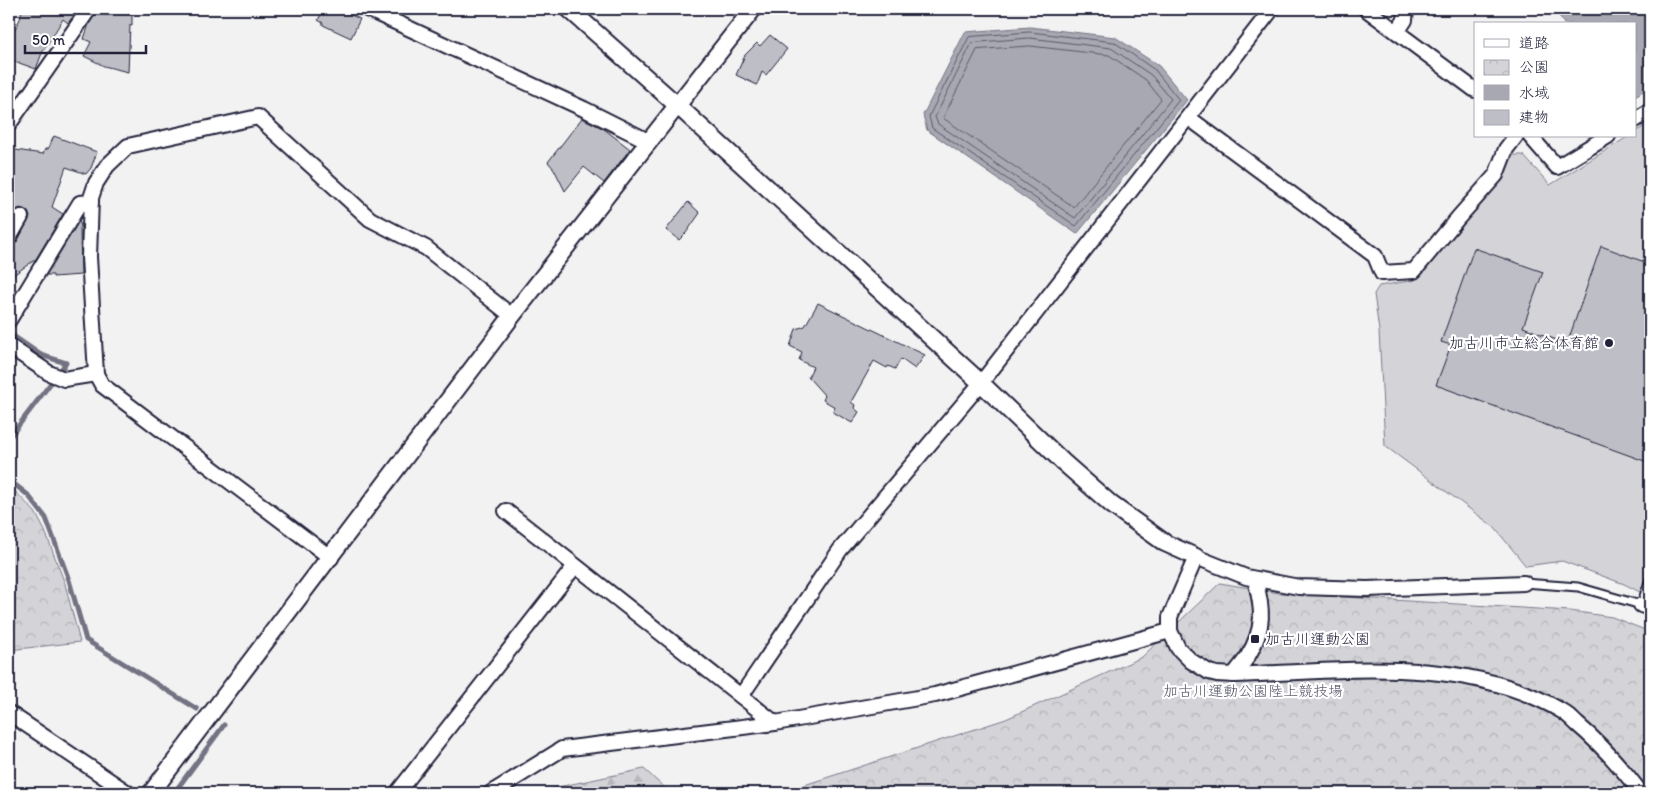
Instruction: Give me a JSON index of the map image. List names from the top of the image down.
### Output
{
  "parks": ["加古川運動公園陸上競技場"],
  "places": {
    "other": ["加古川市立総合体育館"],
    "transit": ["加古川運動公園"]
  },
  "legend": [
    "道路",
    "公園",
    "水域",
    "建物"
  ],
  "scale_bar": "50 m"
}
